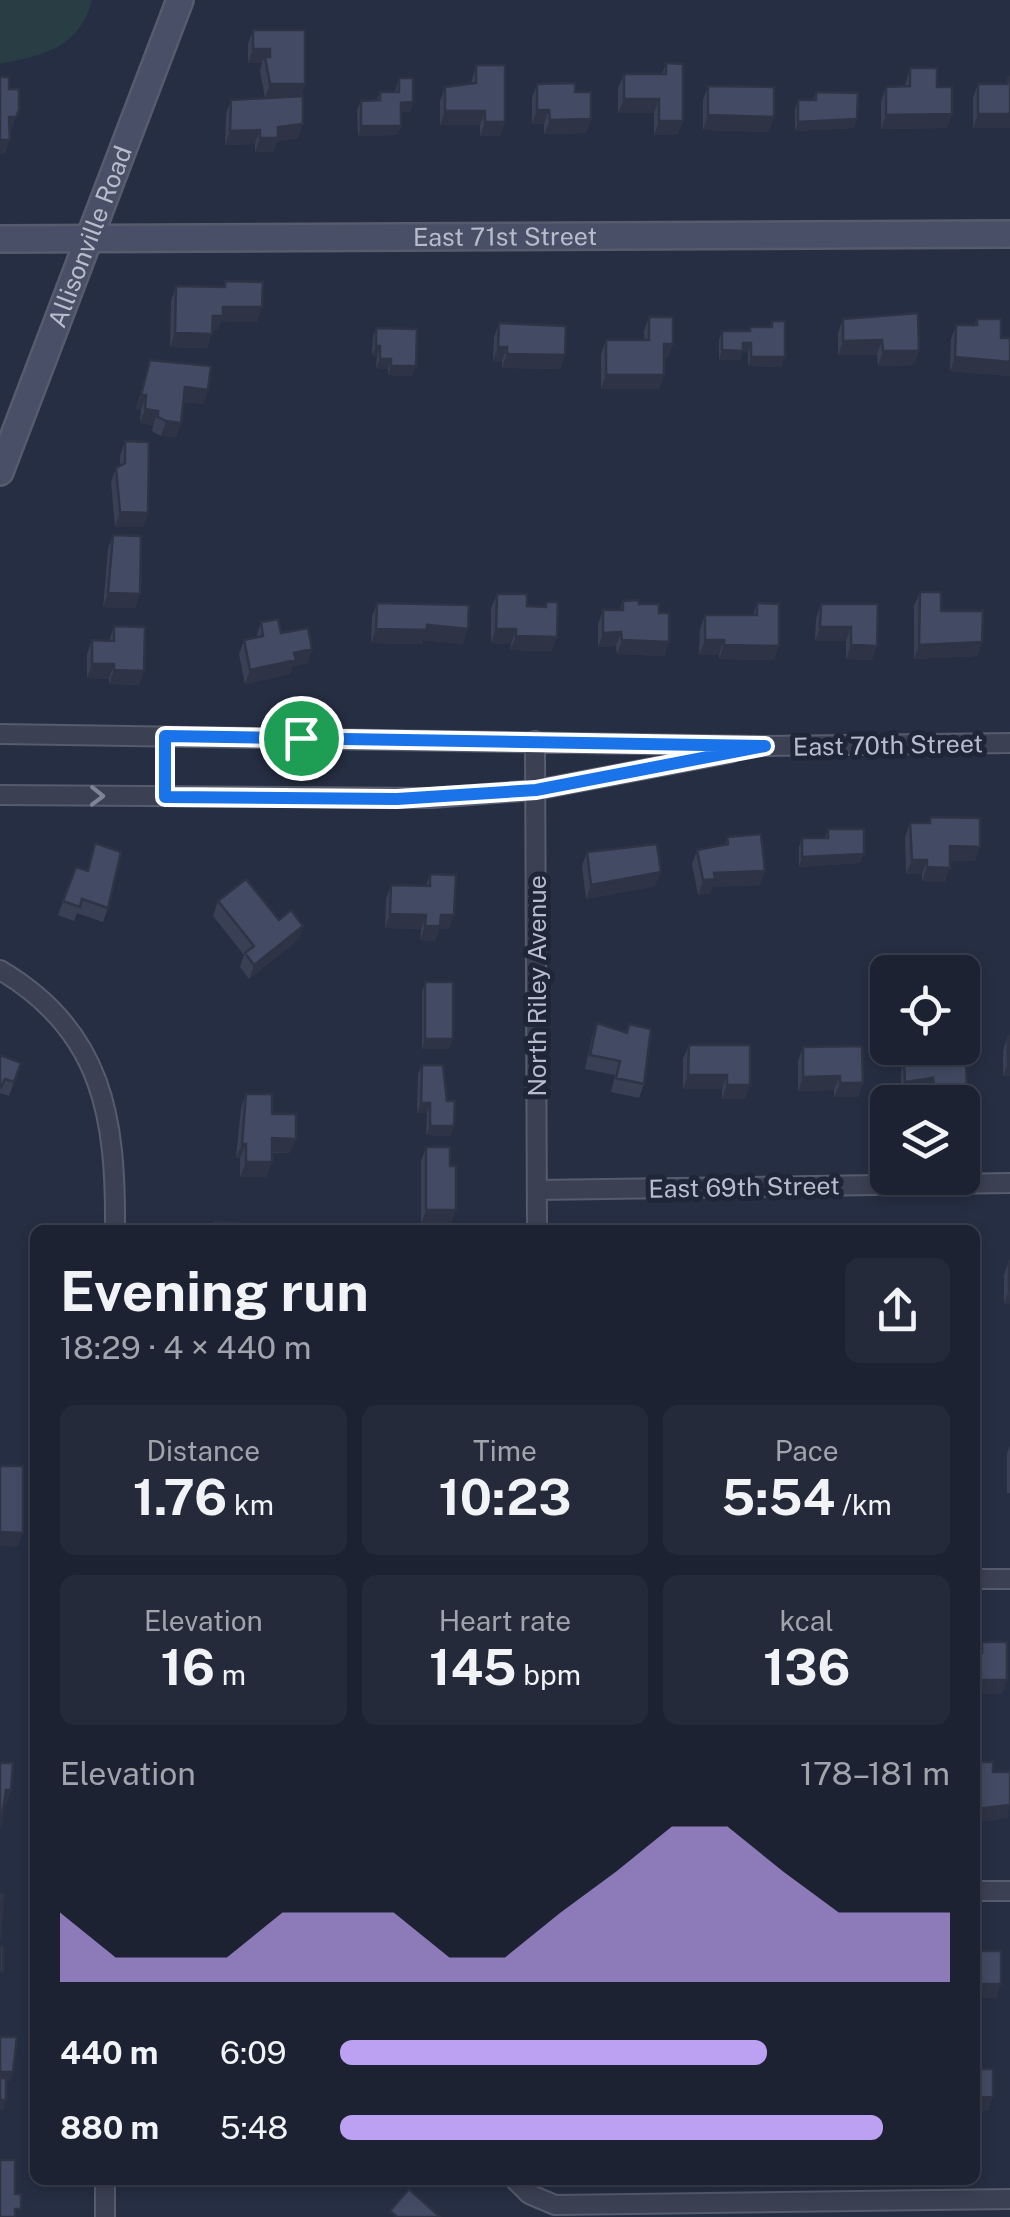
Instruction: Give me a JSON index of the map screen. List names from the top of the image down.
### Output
{
  "streets": {
    "main road": ["Allisonville Road", "East 71st Street"],
    "street": ["East 70th Street", "North Riley Avenue", "East 69th Street"]
  },
  "crossings": [
    ["Allisonville Road", "East 71st Street"],
    ["East 70th Street", "North Riley Avenue"],
    ["North Riley Avenue", "East 69th Street"]
  ],
  "page": {
    "heading": ["Evening run", "18:29 · 4 × 440 m"],
    "stats": [
      ["Distance", "1.76 km"],
      ["Time", "10:23"],
      ["Pace", "5:54 /km"],
      ["Elevation", "16 m"],
      ["Heart rate", "145 bpm"],
      ["kcal", "136"]
    ],
    "chart": ["Elevation", "178–181 m"],
    "list": [
      {
        "name": "440 m",
        "note": "6:09"
      },
      {
        "name": "880 m",
        "note": "5:48"
      }
    ]
  }
}
